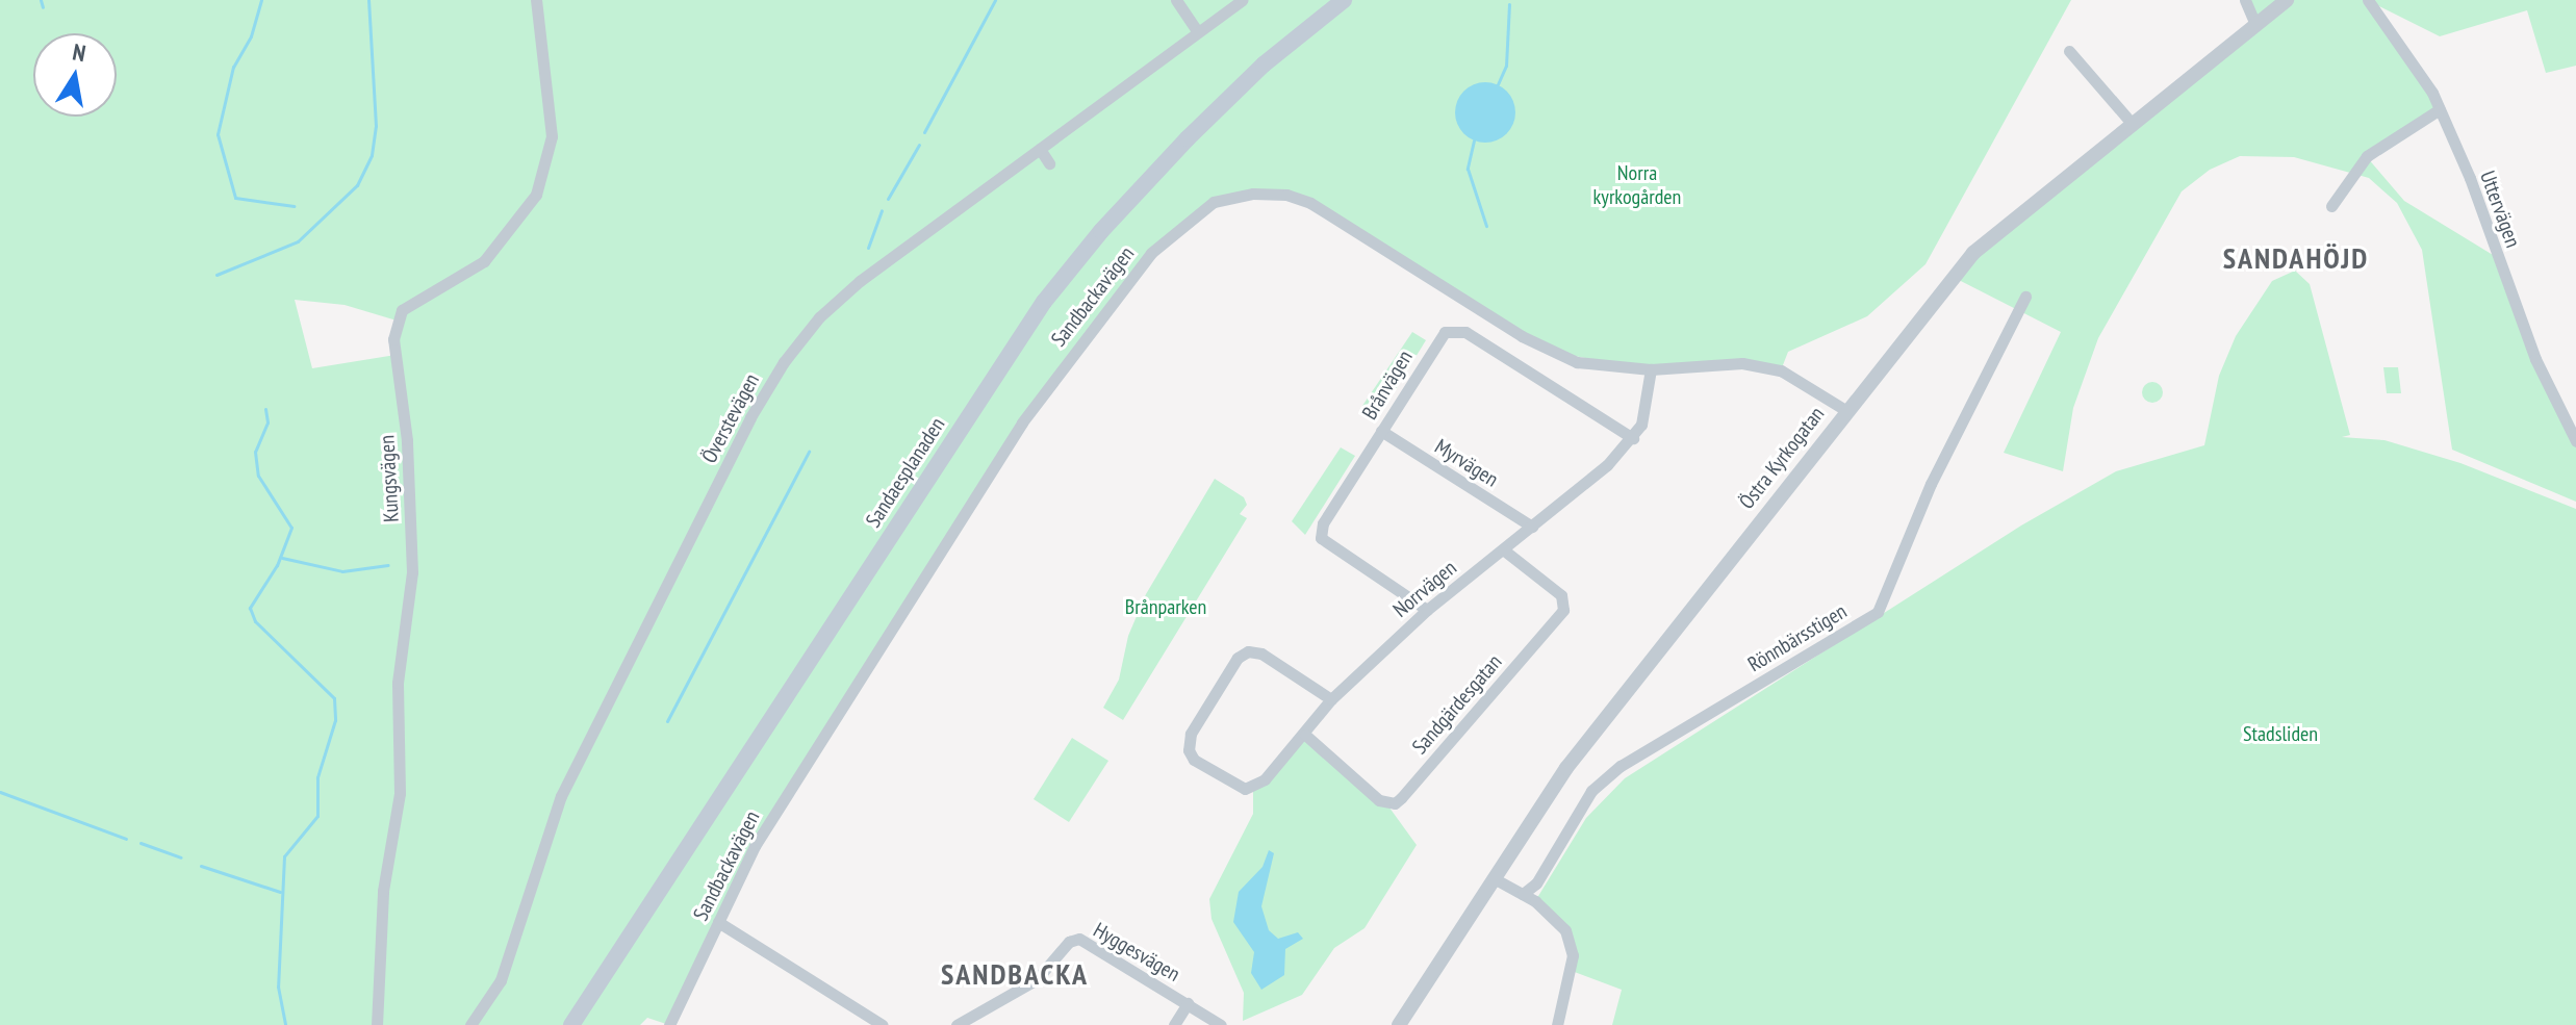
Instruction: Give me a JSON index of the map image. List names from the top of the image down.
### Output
{
  "streets": {
    "main road": ["Sandaesplanaden"],
    "street": [
      "Uttervägen",
      "Sandbackavägen",
      "Brånvägen",
      "Överstevägen",
      "Östra Kyrkogatan",
      "Myrvägen",
      "Kungsvägen",
      "Norrvägen",
      "Rönnbärsstigen",
      "Sandgärdesgatan",
      "Hyggesvägen"
    ]
  },
  "crossings": [
    ["Sandbackavägen", "Östra Kyrkogatan"],
    ["Sandbackavägen", "Norrvägen"],
    ["Brånvägen", "Myrvägen"],
    ["Brånvägen", "Norrvägen"],
    ["Myrvägen", "Norrvägen"],
    ["Norrvägen", "Sandgärdesgatan"]
  ],
  "districts": ["SANDAHÖJD", "SANDBACKA"],
  "parks": ["Norra kyrkogården", "Brånparken", "Stadsliden"],
  "north": "top"
}
